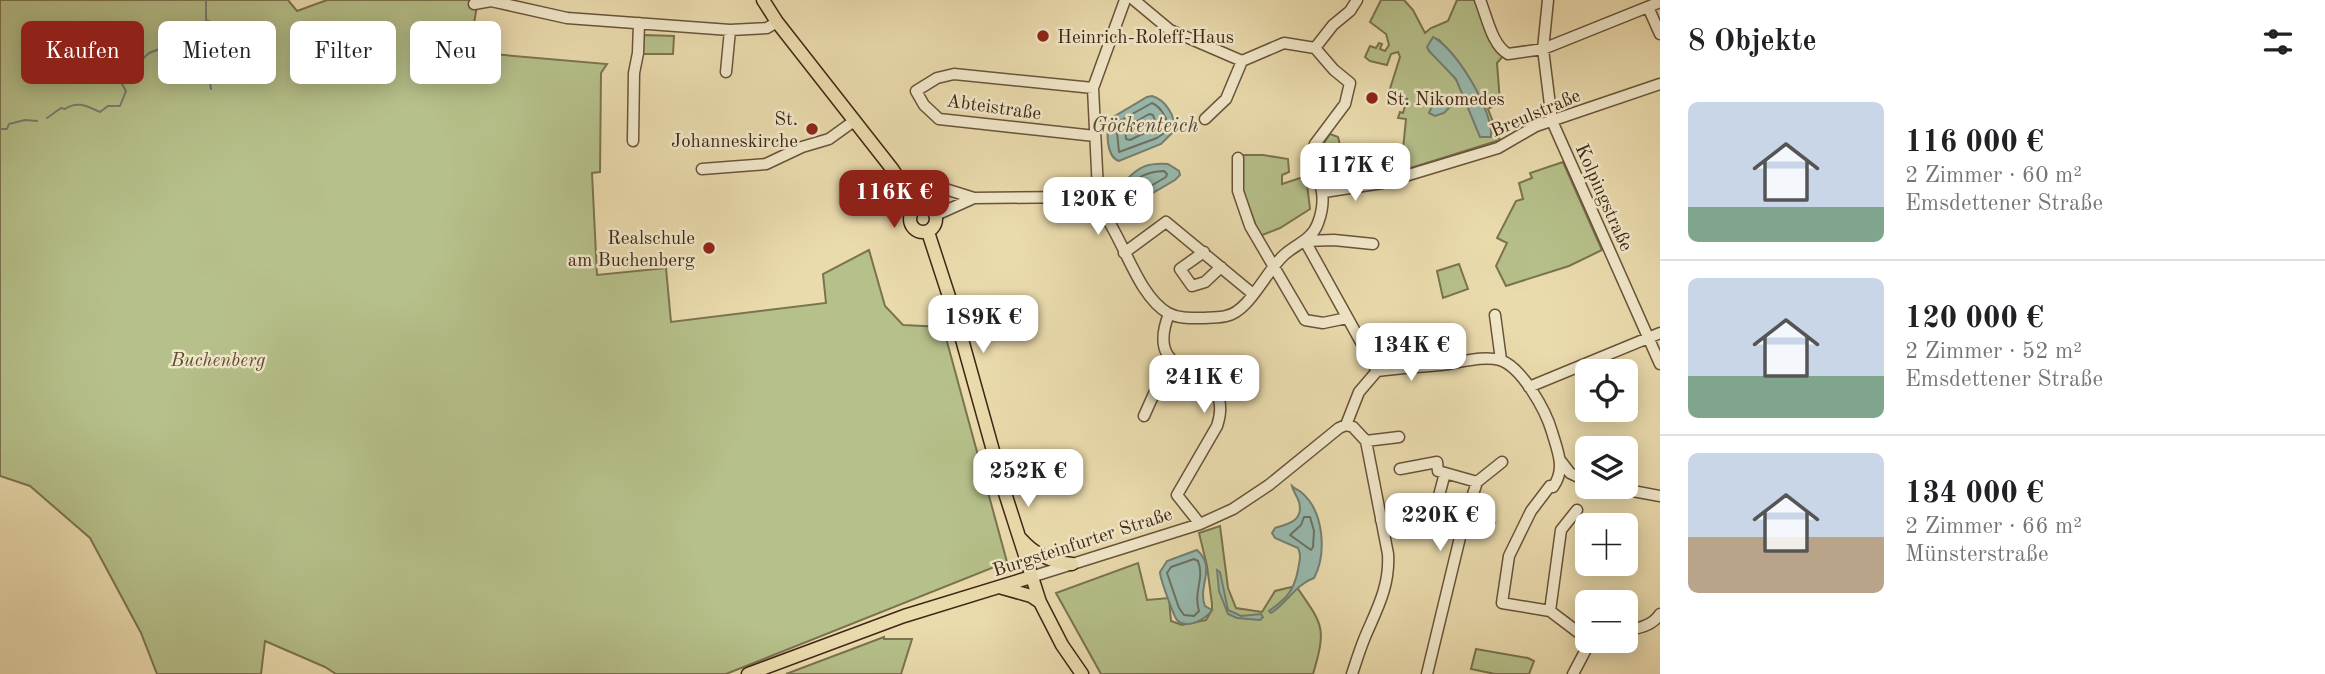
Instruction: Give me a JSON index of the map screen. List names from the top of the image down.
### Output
{
  "streets": {
    "main road": ["Burgsteinfurter Straße"],
    "street": ["Abteistraße", "Breulstraße", "Kolpingstraße"]
  },
  "crossings": [
    ["Breulstraße", "Kolpingstraße"]
  ],
  "water": ["Göckenteich"],
  "parks": ["Buchenberg"],
  "places": [
    "Heinrich-Roleff-Haus",
    "St. Nikomedes",
    "St. Johanneskirche",
    "Realschule am Buchenberg"
  ],
  "page": {
    "heading": "8 Objekte",
    "chip": [
      "Kaufen",
      "Mieten",
      "Filter",
      "Neu"
    ],
    "list": [
      {
        "name": "116 000 €",
        "note": "2 Zimmer · 60 m² · Emsdettener Straße"
      },
      {
        "name": "120 000 €",
        "note": "2 Zimmer · 52 m² · Emsdettener Straße"
      },
      {
        "name": "134 000 €",
        "note": "2 Zimmer · 66 m² · Münsterstraße"
      }
    ],
    "price": [
      "117K €",
      "116K €",
      "120K €",
      "189K €",
      "134K €",
      "241K €",
      "252K €",
      "220K €"
    ],
    "map_buttons": ["+", "−"]
  }
}
